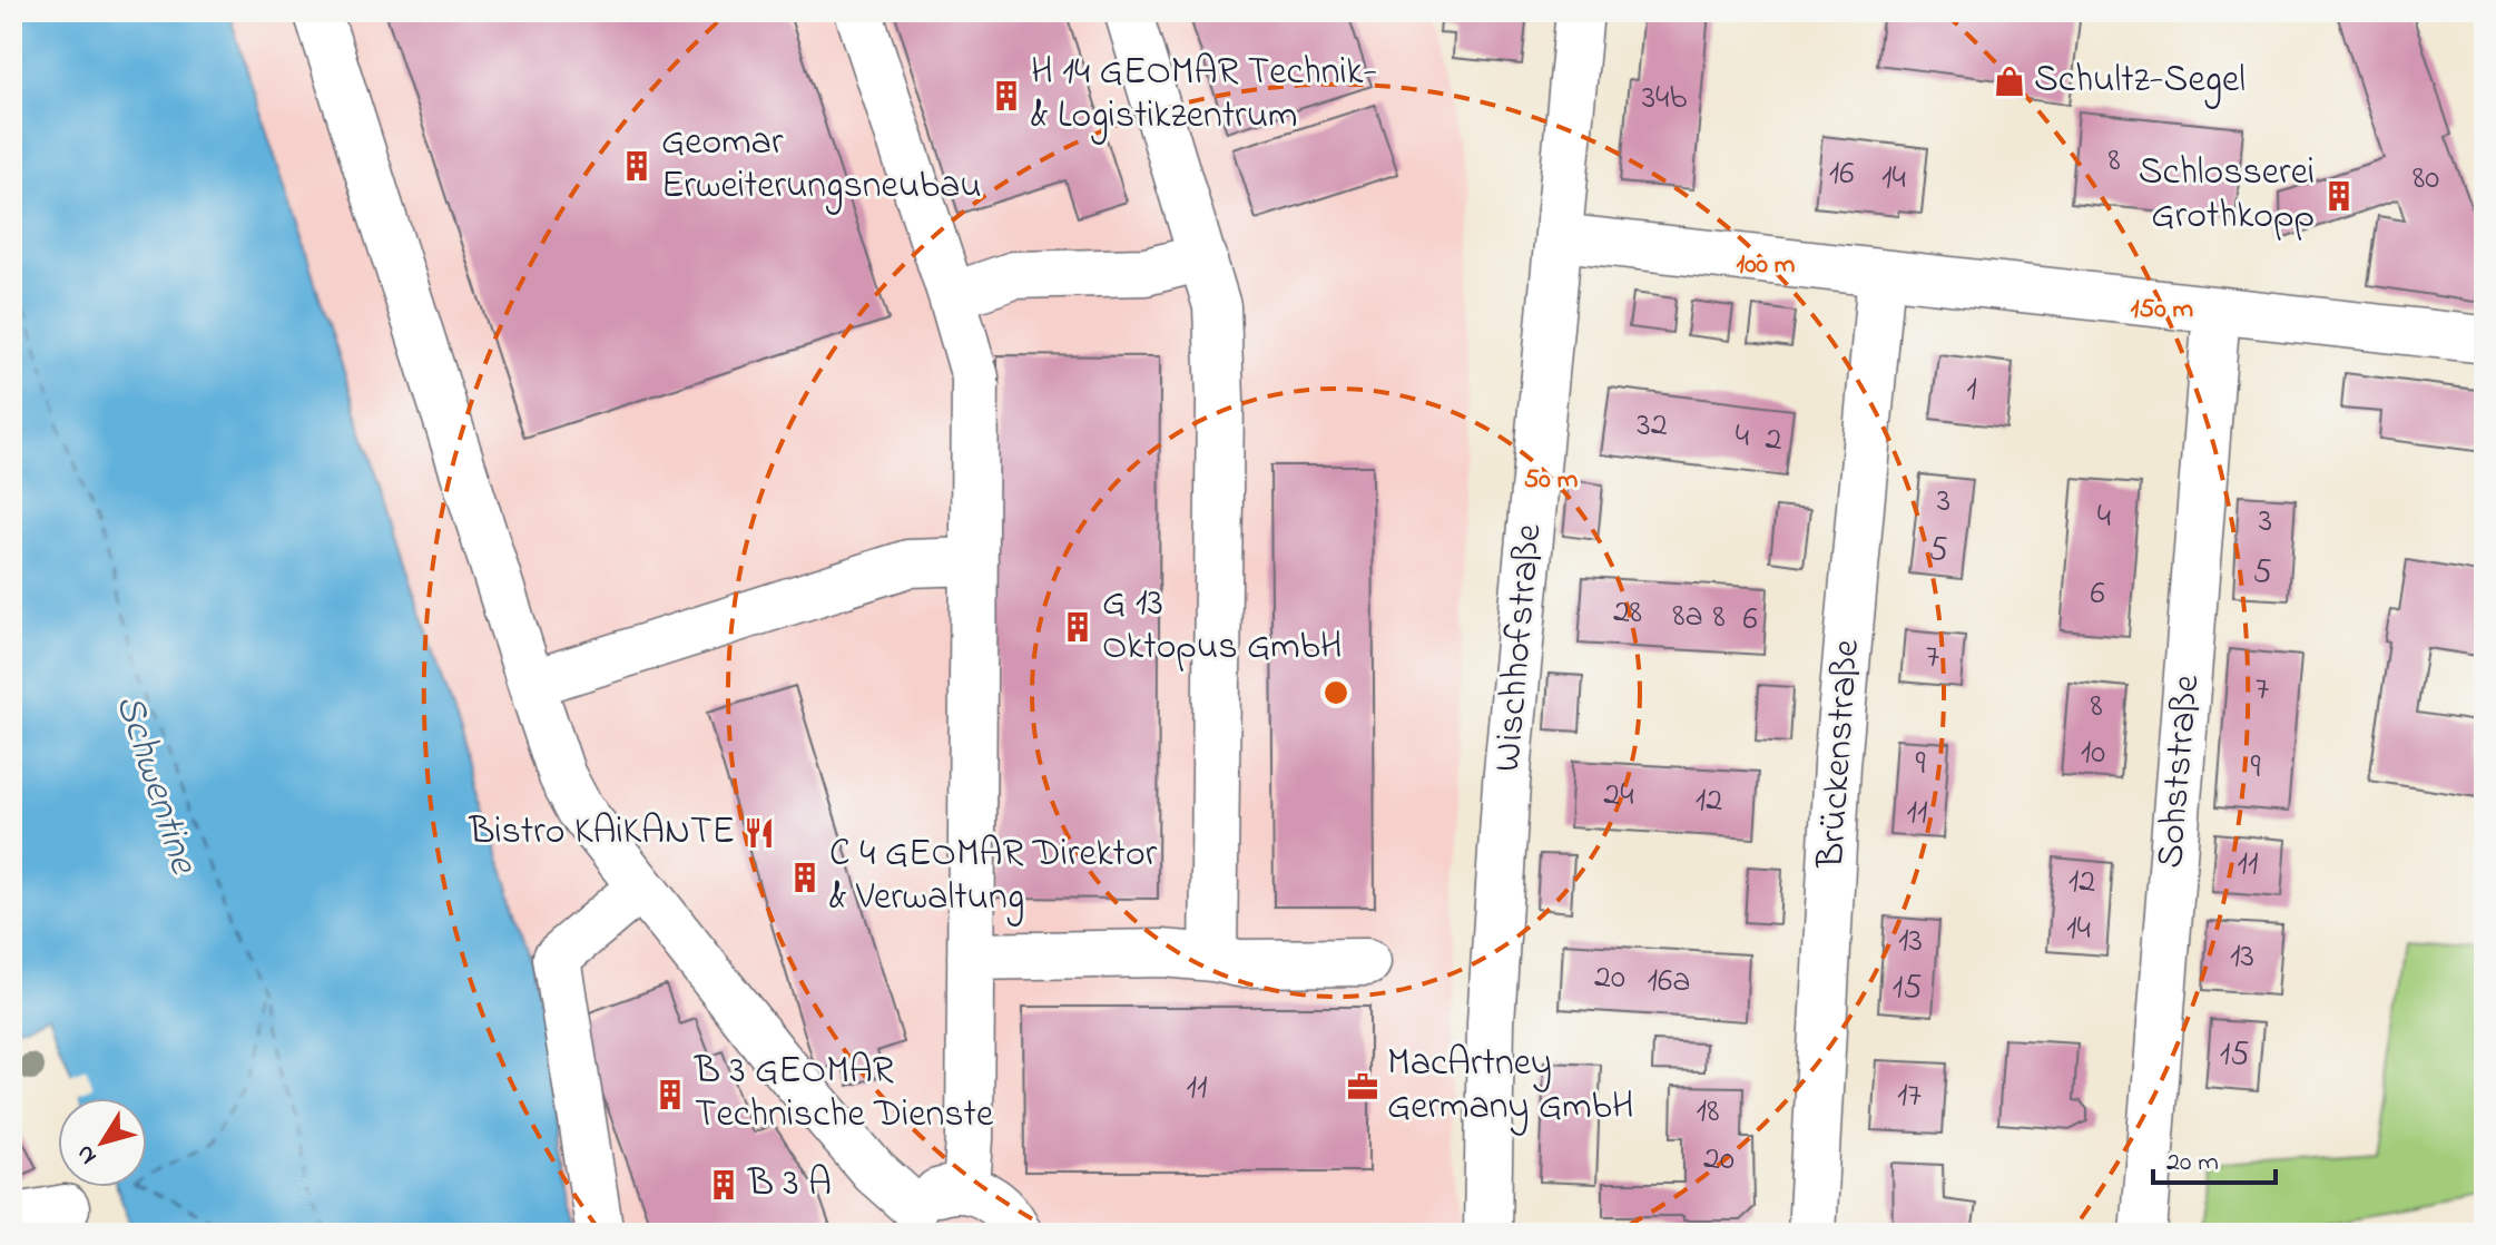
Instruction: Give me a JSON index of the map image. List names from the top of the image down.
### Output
{
  "streets": {
    "street": ["Wischhofstraße", "Brückenstraße", "Sohststraße"]
  },
  "water": ["Schwentine"],
  "places": {
    "shop": ["Schultz-Segel"],
    "building": [
      "H 14 GEOMAR Technik- & Logistikzentrum",
      "Geomar Erweiterungsneubau",
      "Schlosserei Grothkopp",
      "G 13 Oktopus GmbH",
      "C 4 GEOMAR Direktor & Verwaltung",
      "B 3 GEOMAR Technische Dienste",
      "B 3 A"
    ],
    "restaurant": ["Bistro KAiKANTE"],
    "office": ["MacArtney Germany GmbH"]
  },
  "house_numbers": [
    "34b",
    "8",
    "16",
    "14",
    "80",
    "1",
    "32",
    "4",
    "2",
    "3",
    "4",
    "3",
    "5",
    "5",
    "6",
    "28",
    "8a",
    "8",
    "6",
    "7",
    "7",
    "8",
    "10",
    "9",
    "9",
    "24",
    "12",
    "11",
    "11",
    "12",
    "14",
    "13",
    "13",
    "20",
    "16a",
    "15",
    "15",
    "11",
    "17",
    "18",
    "20"
  ],
  "scale_bar": "20 m",
  "north": "bottom left",
  "rings": ["100 m", "150 m", "50 m"]
}
